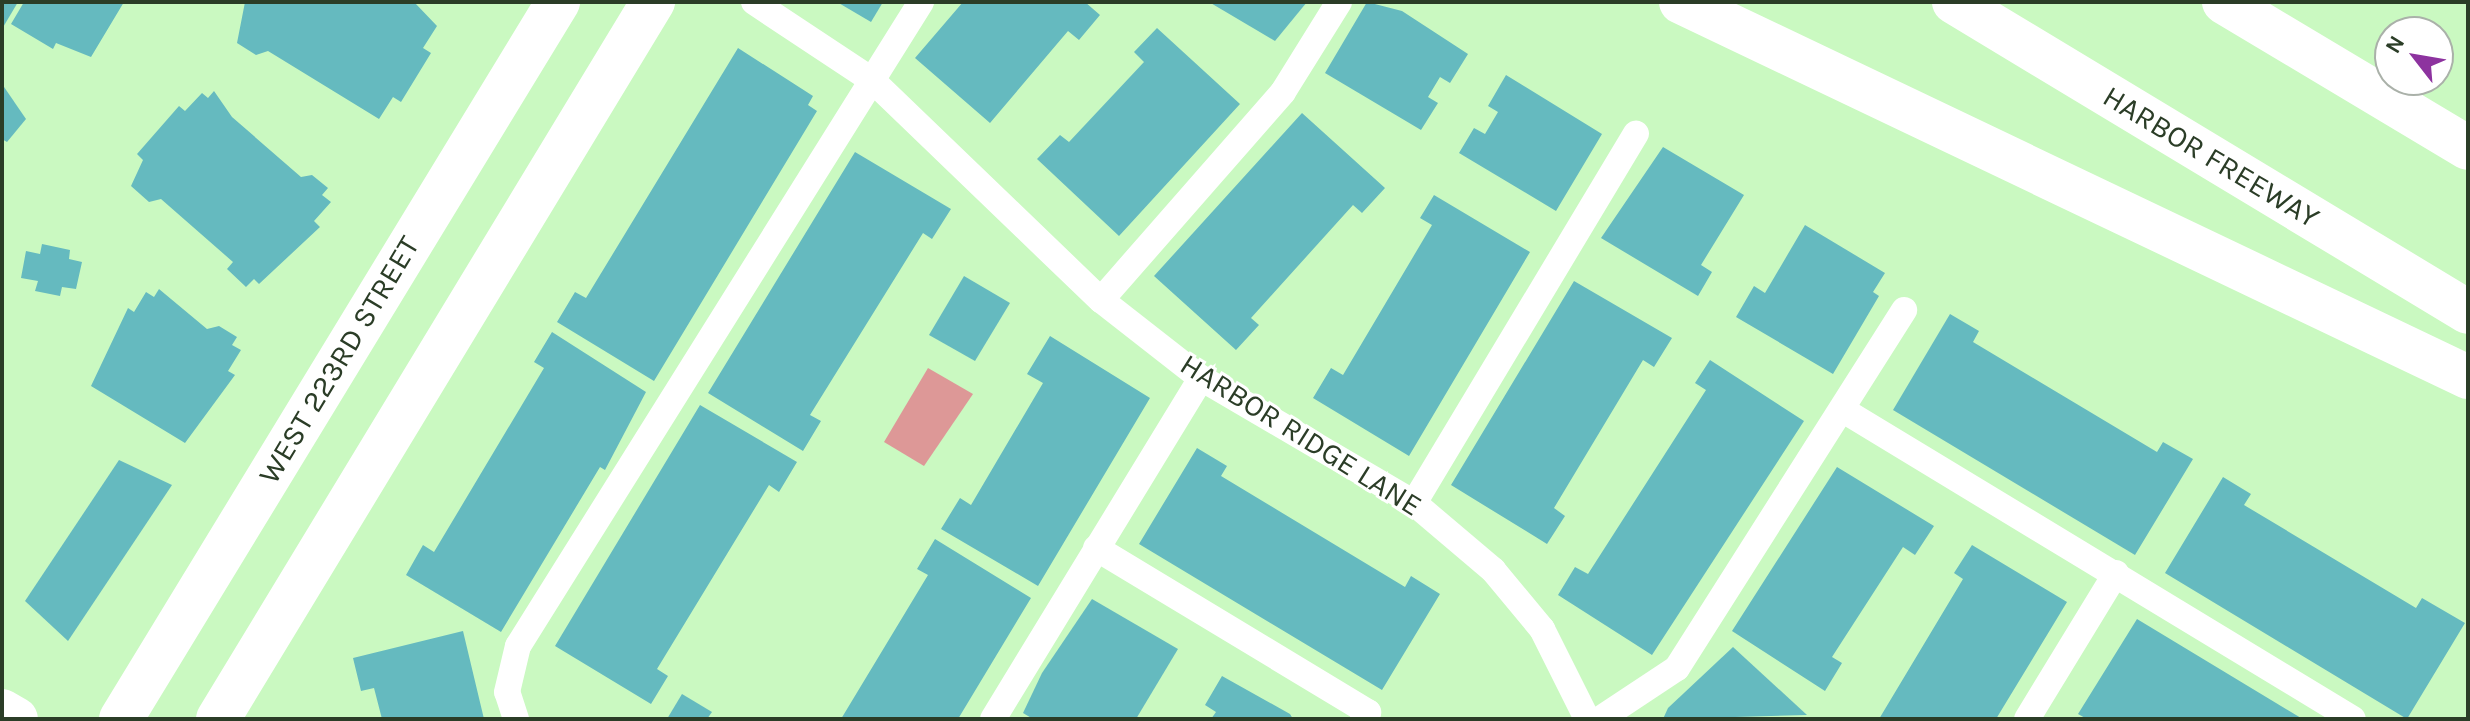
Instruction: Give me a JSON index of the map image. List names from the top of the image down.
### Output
{
  "streets": {
    "main road": ["HARBOR FREEWAY", "WEST 223RD STREET"],
    "lane": ["HARBOR RIDGE LANE"]
  },
  "north": "top left"
}
